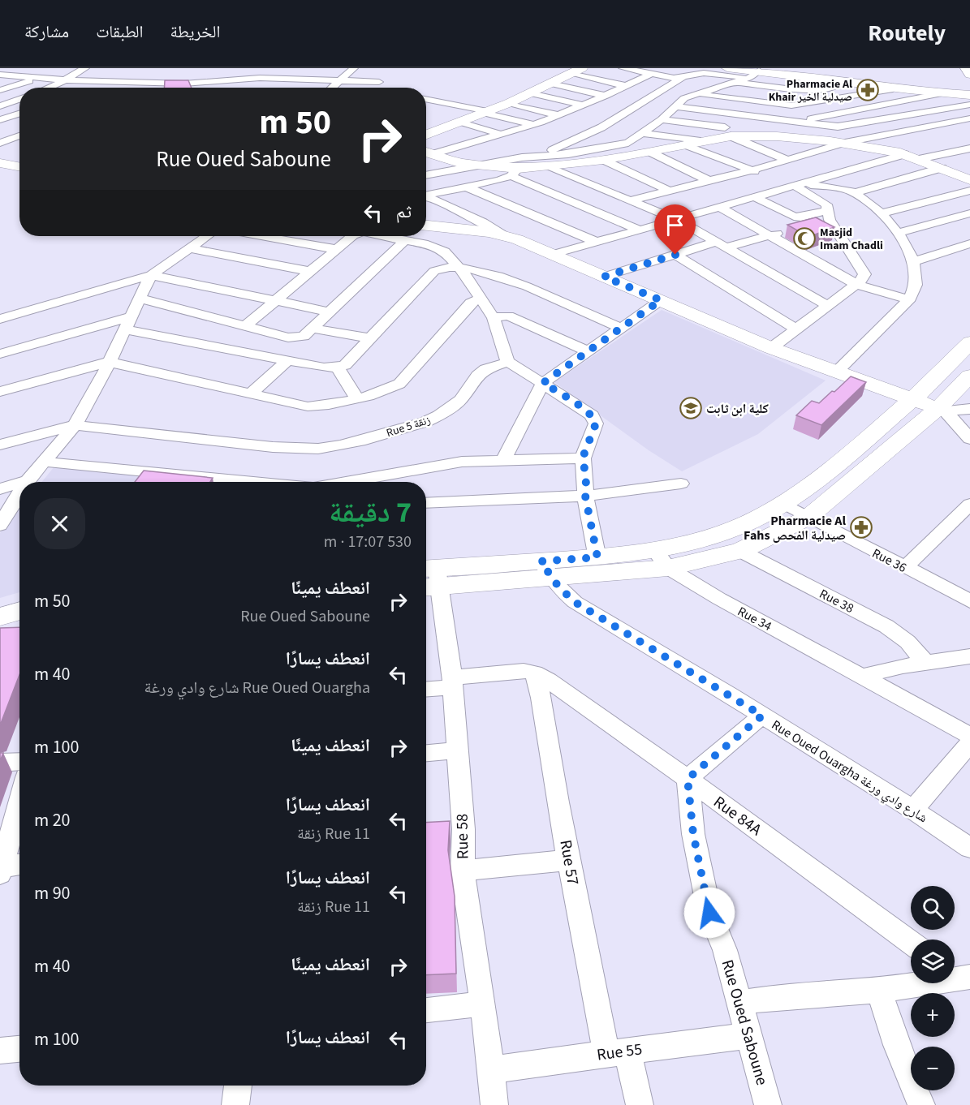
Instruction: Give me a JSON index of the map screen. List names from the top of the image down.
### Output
{
  "streets": {
    "street": [
      "Rue 5 زنقة",
      "Rue 36",
      "Rue 38",
      "Rue 34",
      "Rue Oued Ouargha شارع وادي ورغة",
      "Rue 84A",
      "Rue 58",
      "Rue 57",
      "Rue Oued Saboune",
      "Rue 55"
    ]
  },
  "crossings": [
    ["Rue 84A", "Rue 57"],
    ["Rue 84A", "Rue Oued Saboune"],
    ["Rue 58", "Rue 55"],
    ["Rue 57", "Rue 55"],
    ["Rue Oued Saboune", "Rue 55"]
  ],
  "places": {
    "pharmacy": ["Pharmacie Al Khair صيدلية الخير", "Pharmacie Al Fahs صيدلية الفحص"],
    "mosque": ["Masjid Imam Chadli"],
    "school or university": ["كلية ابن ثابت"]
  },
  "page": {
    "header": "Routely",
    "nav": ["الخريطة", "الطبقات", "مشاركة"],
    "turn": ["50 m", "Rue Oued Saboune"],
    "then": "ثم",
    "heading": ["7 دقيقة", "530 m · 17:07"],
    "list": [
      {
        "name": "انعطف يمينًا",
        "note": "Rue Oued Saboune",
        "value": "50 m"
      },
      {
        "name": "انعطف يسارًا",
        "note": "Rue Oued Ouargha شارع وادي ورغة",
        "value": "40 m"
      },
      {
        "name": "انعطف يمينًا",
        "value": "100 m"
      },
      {
        "name": "انعطف يسارًا",
        "note": "Rue 11 زنقة",
        "value": "20 m"
      },
      {
        "name": "انعطف يسارًا",
        "note": "Rue 11 زنقة",
        "value": "90 m"
      },
      {
        "name": "انعطف يمينًا",
        "value": "40 m"
      },
      {
        "name": "انعطف يسارًا",
        "value": "100 m"
      }
    ],
    "map_buttons": ["+", "−"]
  }
}
